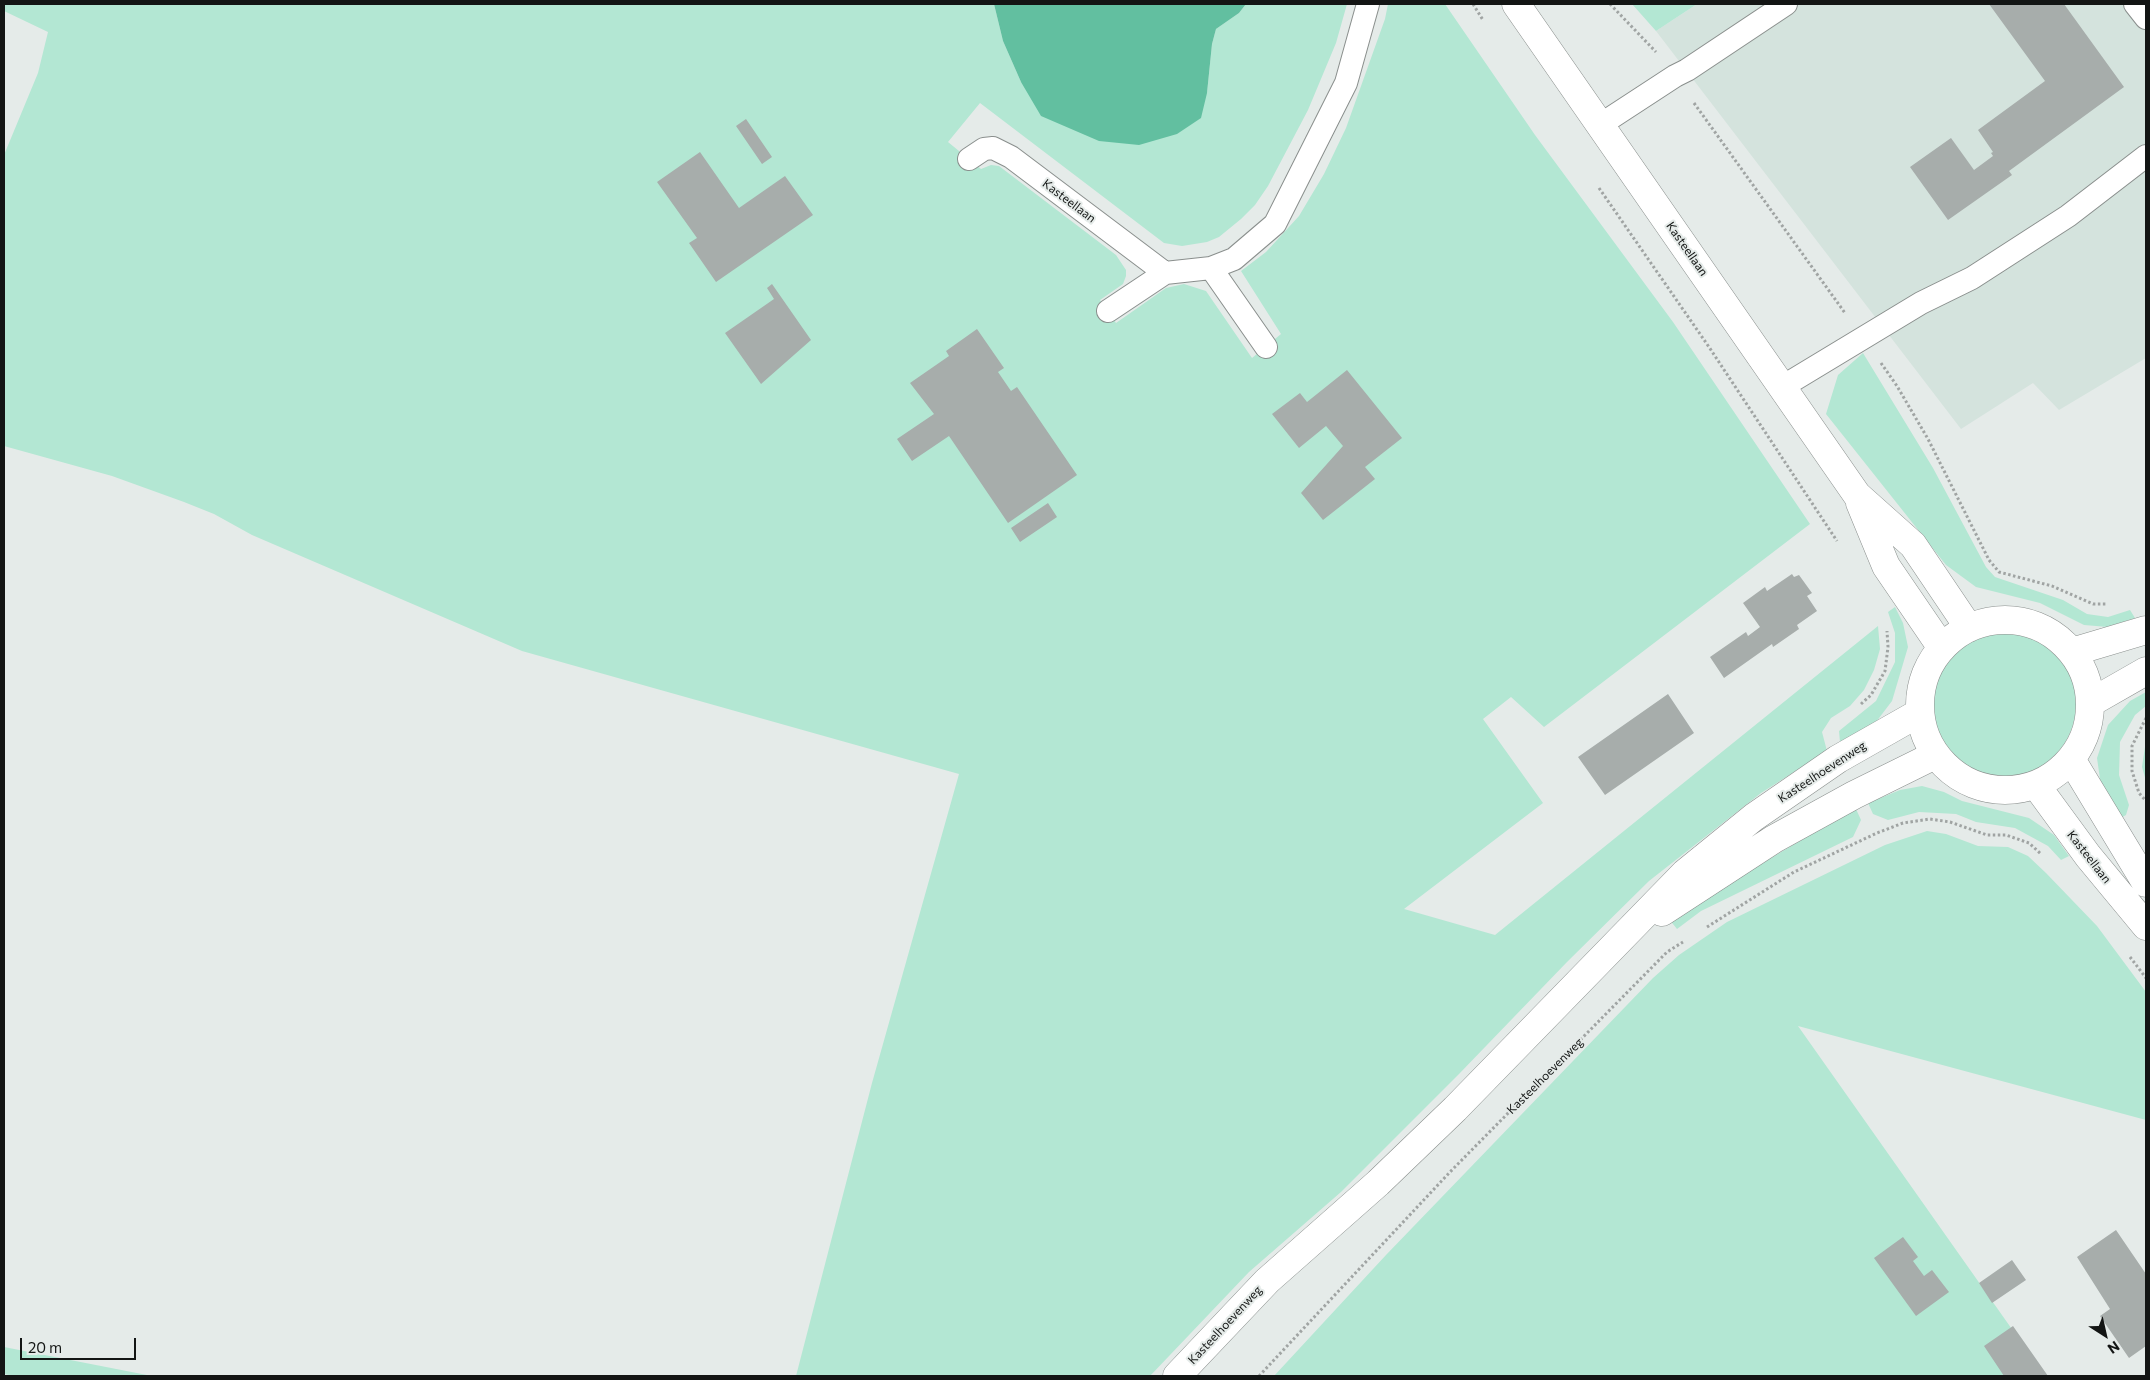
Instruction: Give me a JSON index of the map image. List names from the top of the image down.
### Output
{
  "streets": {
    "street": ["Kasteellaan", "Kasteelhoevenweg"]
  },
  "crossings": [
    ["Kasteellaan", "Kasteelhoevenweg"]
  ],
  "scale_bar": "20 m",
  "north": "bottom right"
}
